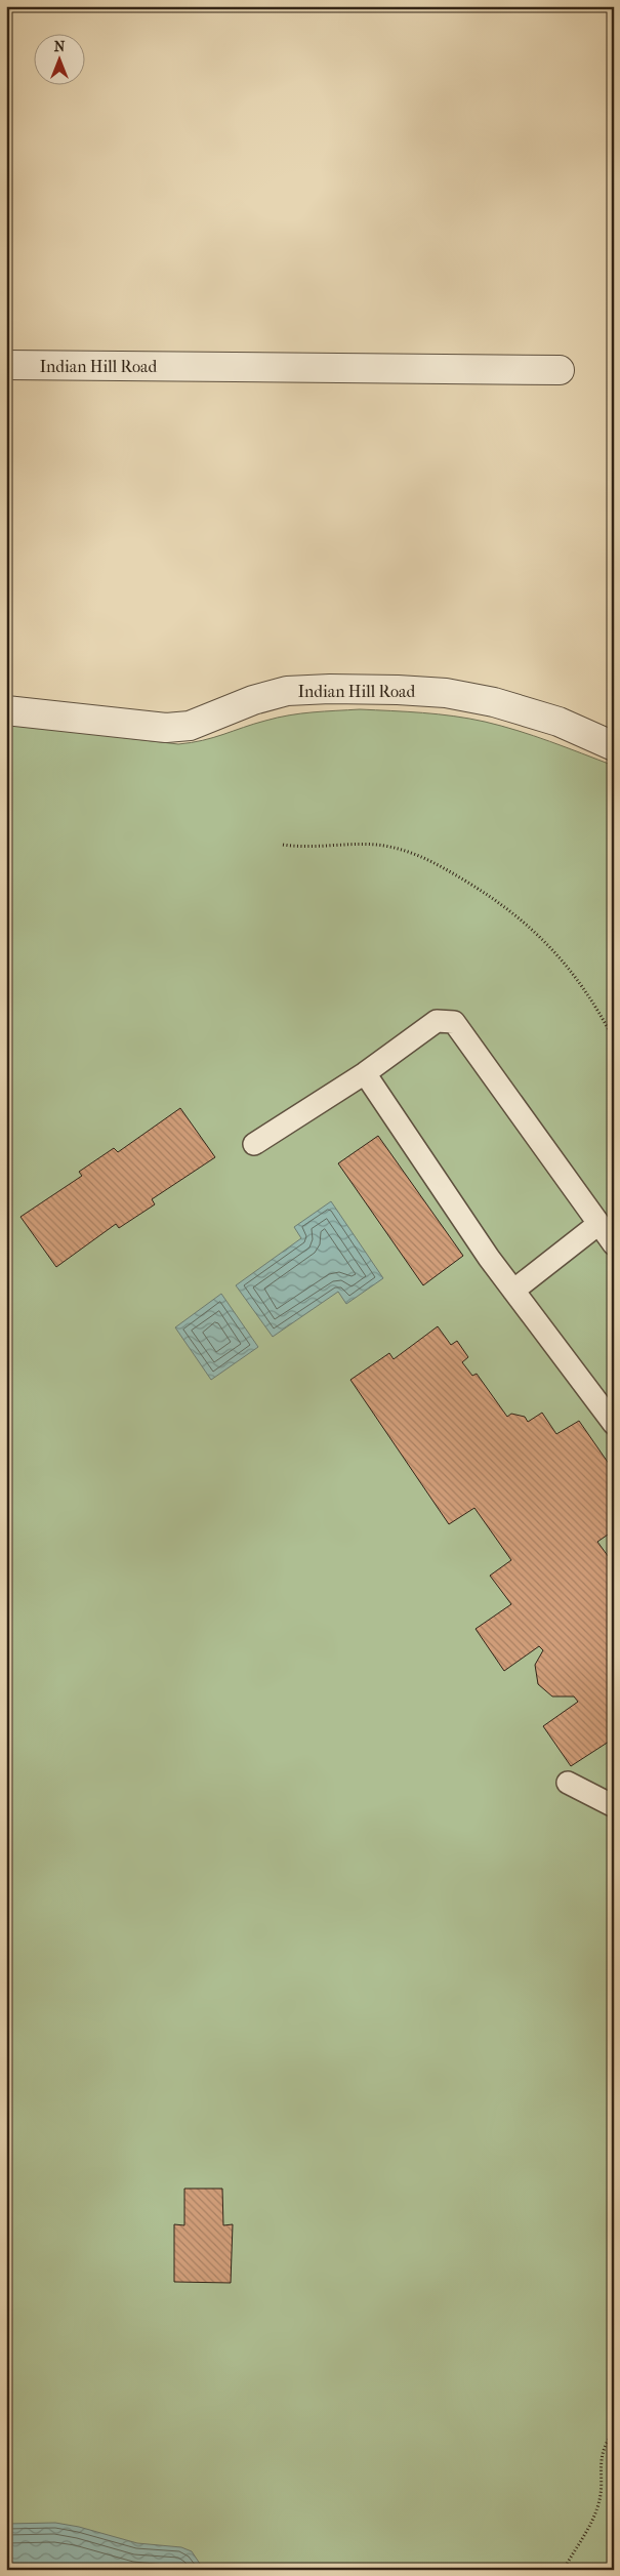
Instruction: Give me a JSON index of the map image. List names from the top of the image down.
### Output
{
  "streets": {
    "street": ["Indian Hill Road"]
  },
  "north": "top"
}
